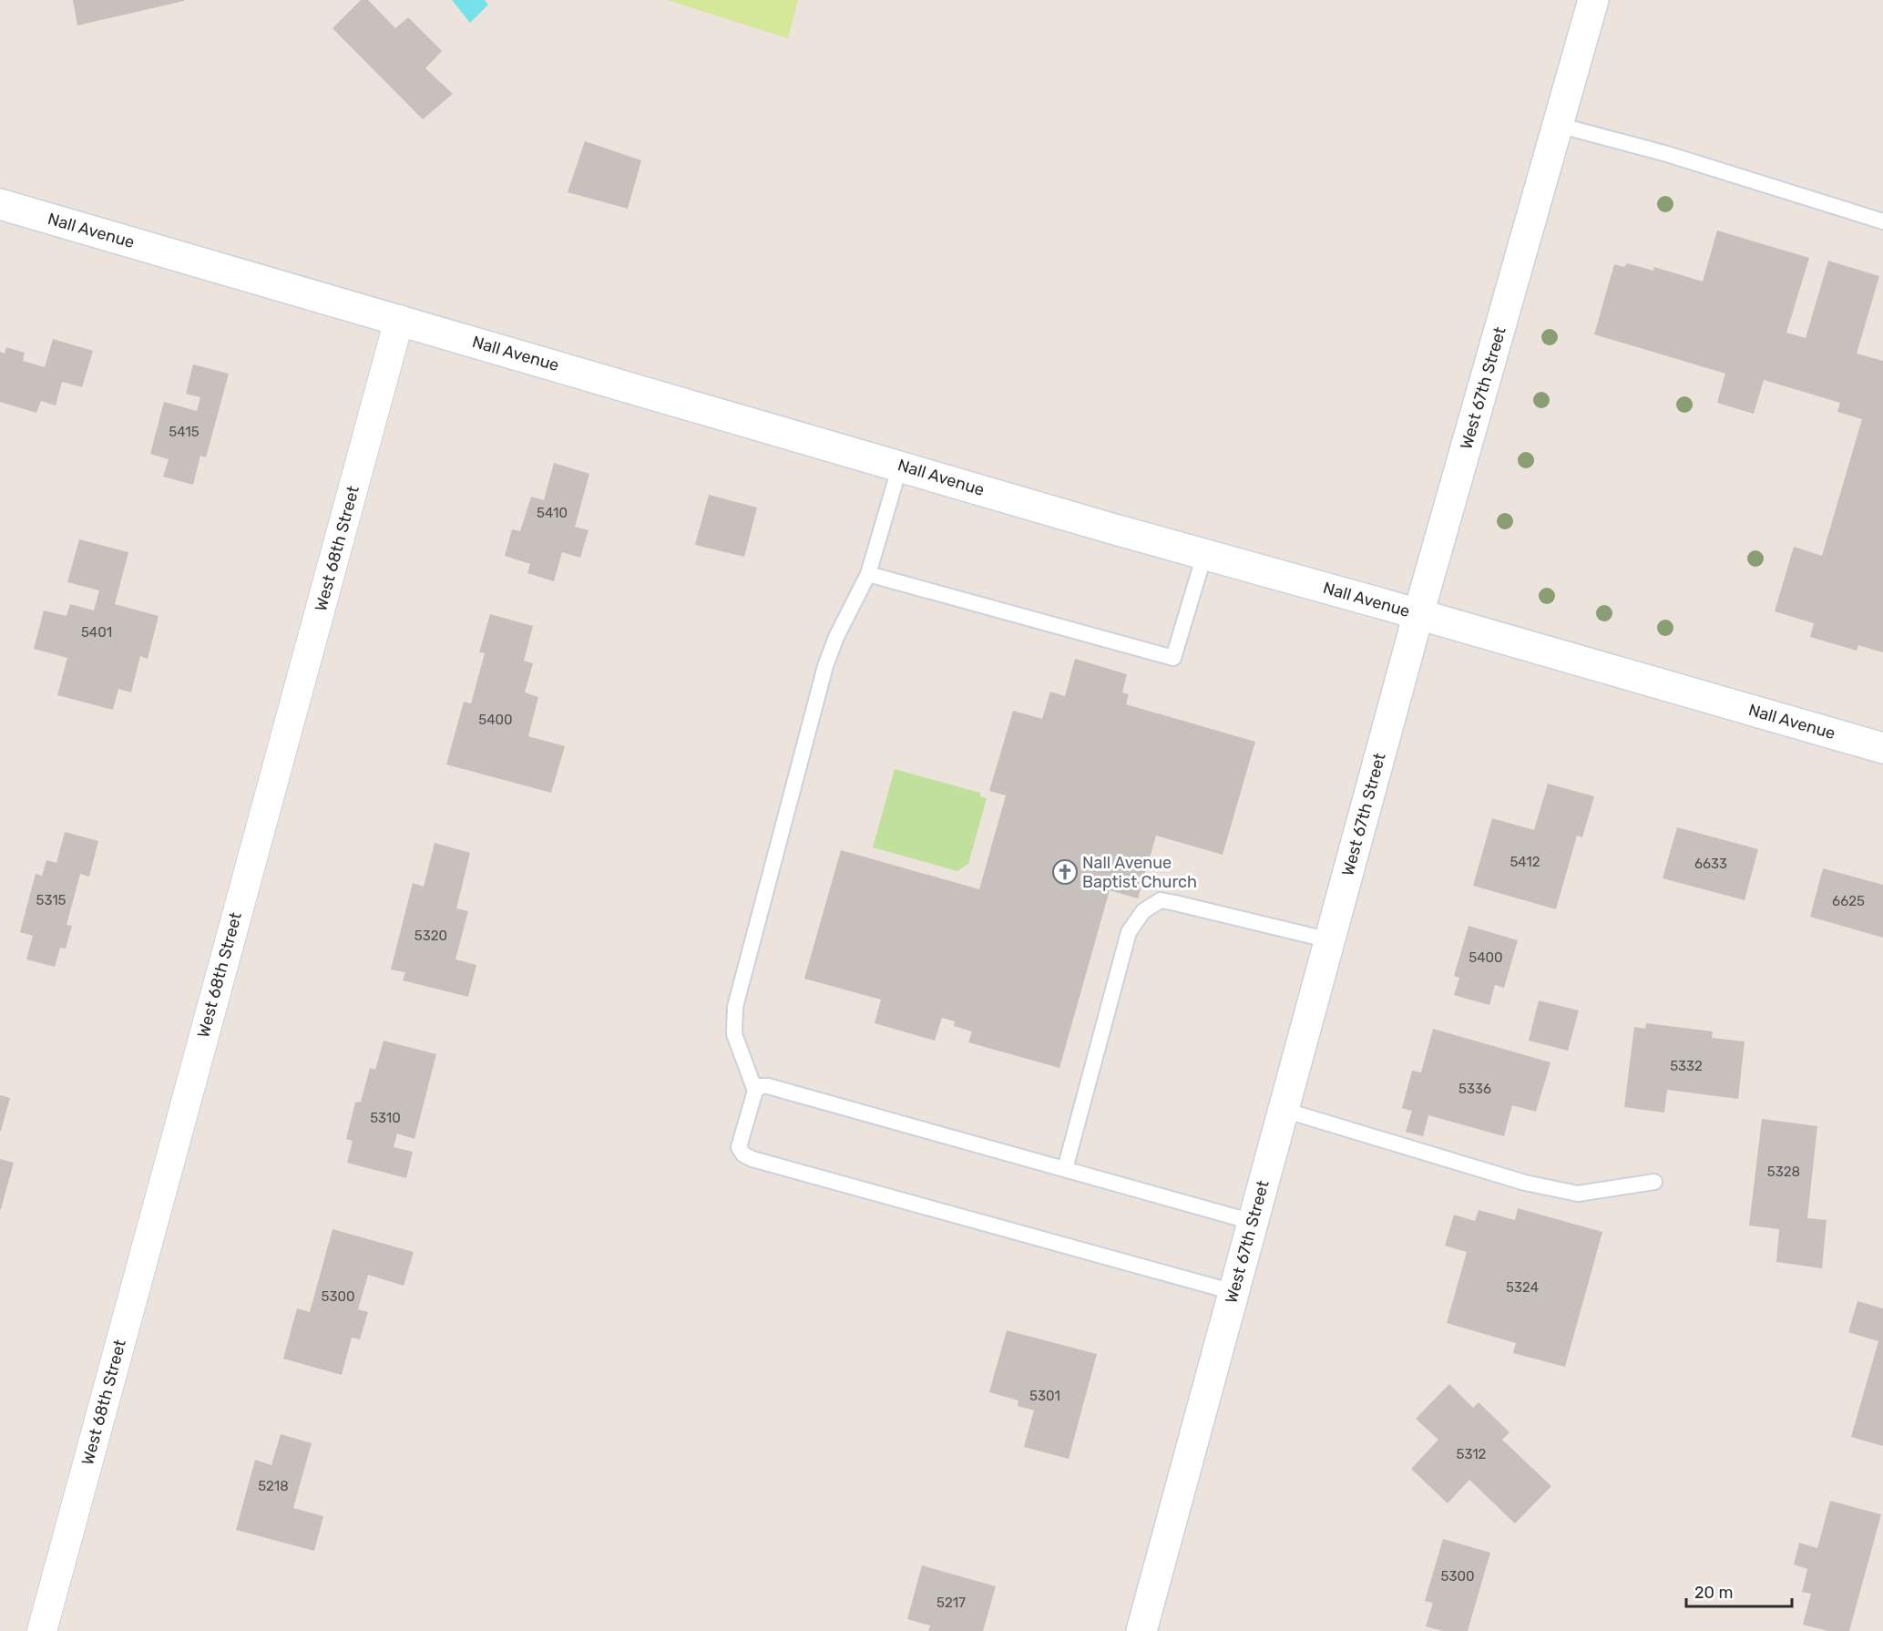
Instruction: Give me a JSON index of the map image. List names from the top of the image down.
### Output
{
  "streets": {
    "main road": ["Nall Avenue", "West 67th Street"],
    "street": ["West 68th Street"]
  },
  "crossings": [
    ["Nall Avenue", "West 67th Street"],
    ["Nall Avenue", "West 68th Street"]
  ],
  "places": {
    "church": ["Nall Avenue Baptist Church"]
  },
  "house_numbers": [
    "5415",
    "5410",
    "5401",
    "5400",
    "5412",
    "6633",
    "5315",
    "6625",
    "5320",
    "5400",
    "5332",
    "5336",
    "5310",
    "5328",
    "5324",
    "5300",
    "5301",
    "5312",
    "5218",
    "5300",
    "5217"
  ],
  "scale_bar": "20 m"
}
